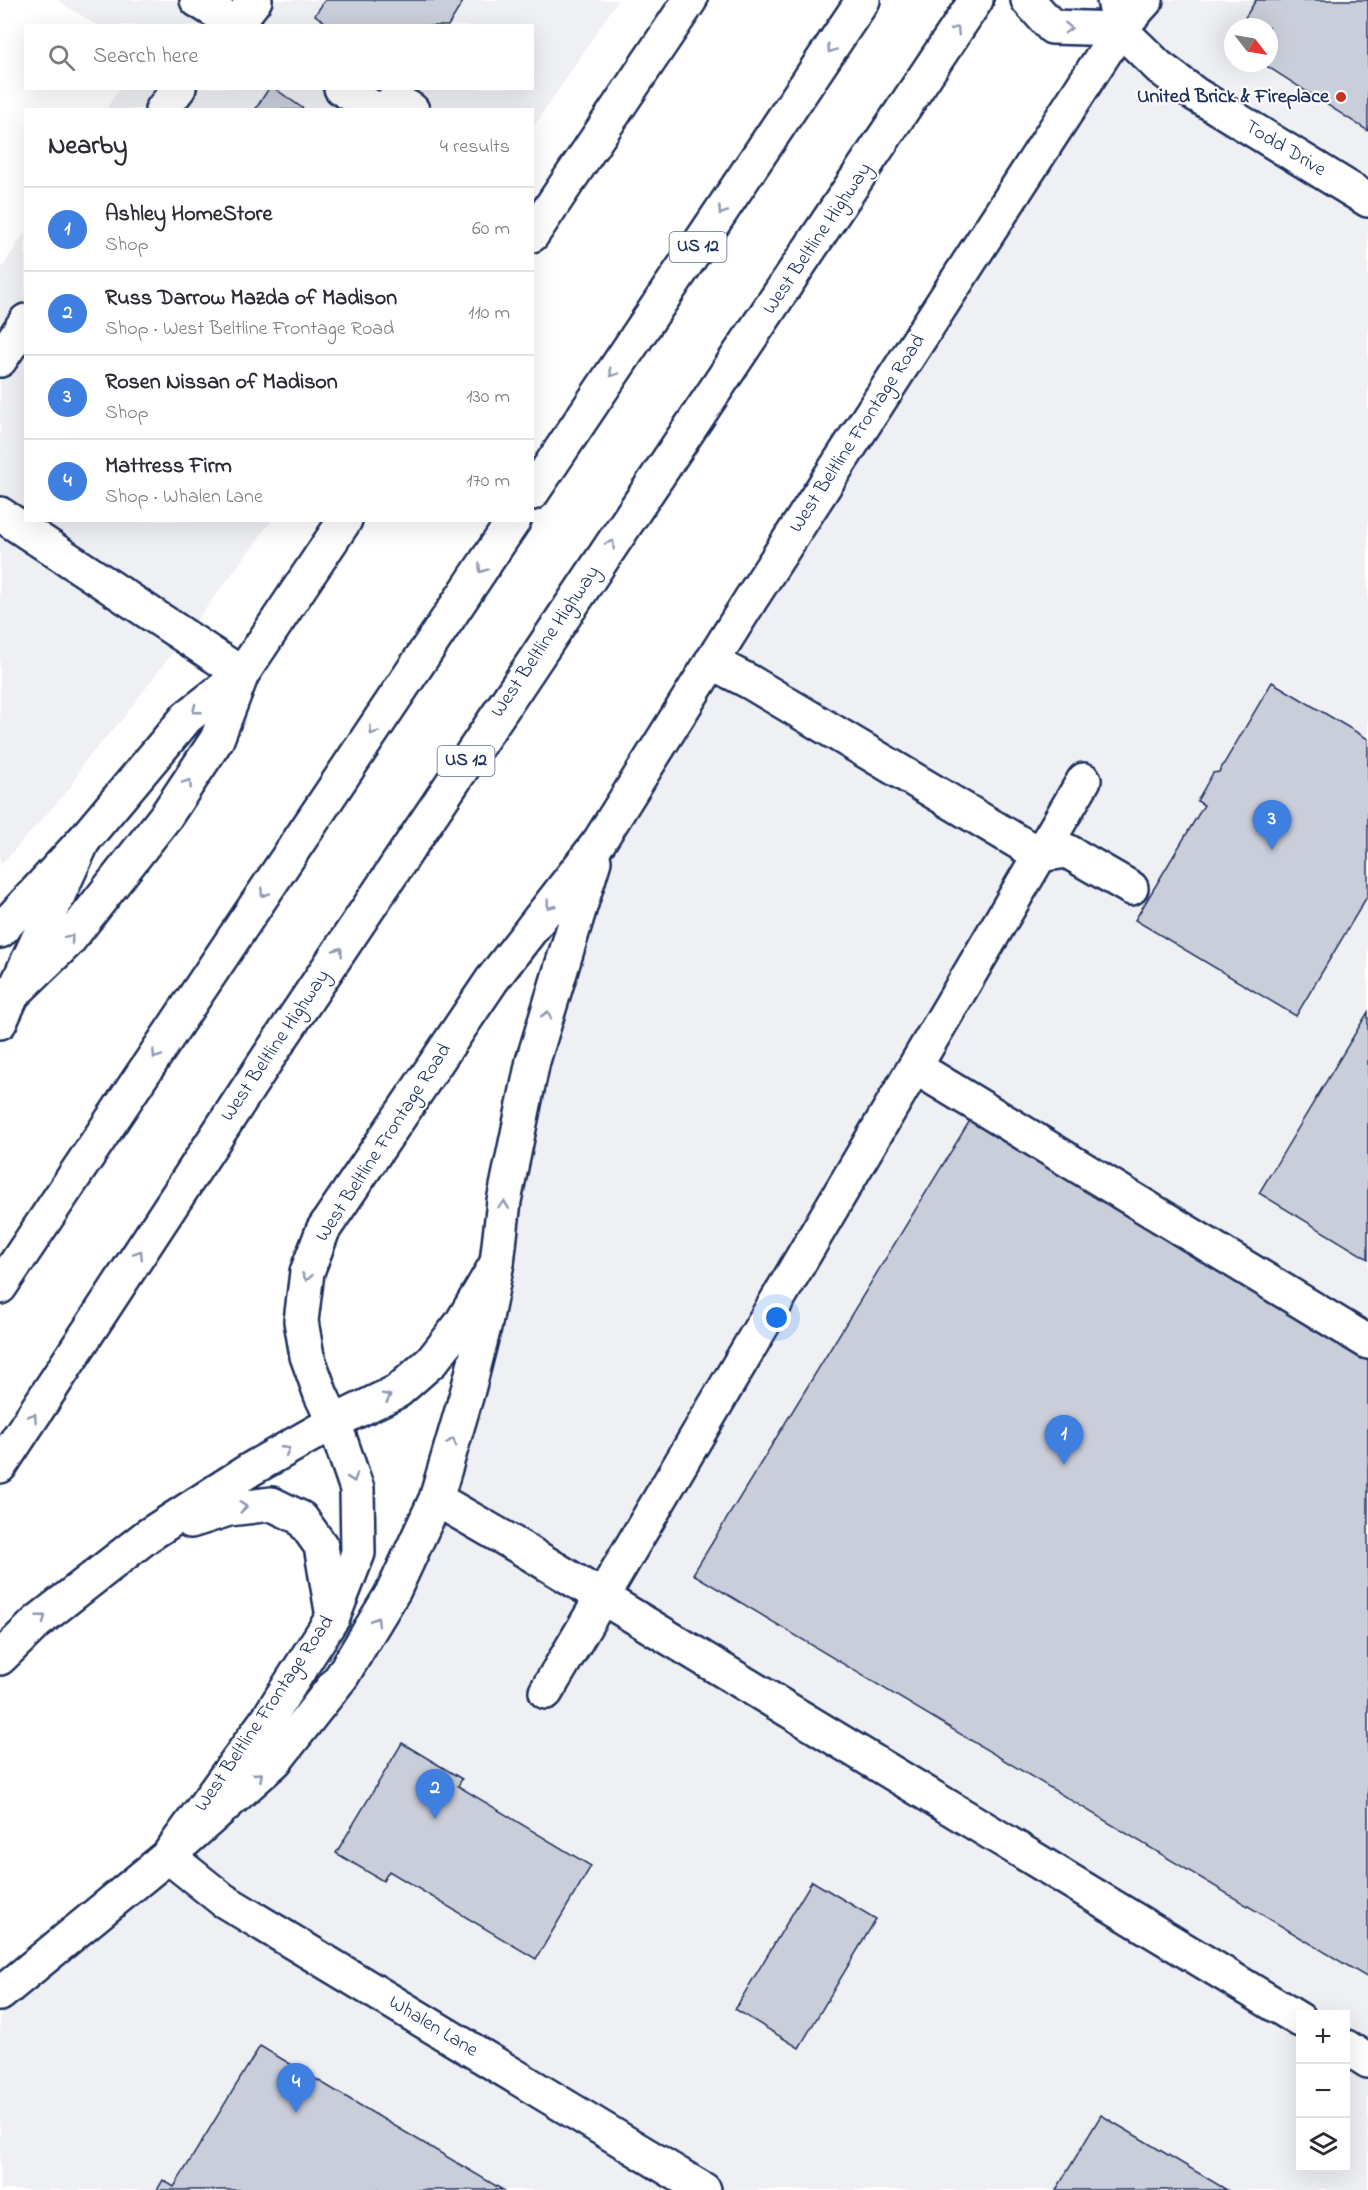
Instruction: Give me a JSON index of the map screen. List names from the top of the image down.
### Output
{
  "streets": {
    "main road": [
      "Todd Drive",
      "West Beltline Highway",
      "US 12",
      "West Beltline Frontage Road",
      "Whalen Lane"
    ]
  },
  "crossings": [
    ["Todd Drive", "West Beltline Frontage Road"],
    ["West Beltline Frontage Road", "Whalen Lane"]
  ],
  "places": ["United Brick & Fireplace"],
  "north": "bottom right",
  "page": {
    "search": "Search here",
    "heading": ["Nearby", "4 results"],
    "list": [
      {
        "mark": "1",
        "name": "Ashley HomeStore",
        "note": "Shop",
        "value": "60 m"
      },
      {
        "mark": "2",
        "name": "Russ Darrow Mazda of Madison",
        "note": "Shop · West Beltline Frontage Road",
        "value": "110 m"
      },
      {
        "mark": "3",
        "name": "Rosen Nissan of Madison",
        "note": "Shop",
        "value": "130 m"
      },
      {
        "mark": "4",
        "name": "Mattress Firm",
        "note": "Shop · Whalen Lane",
        "value": "170 m"
      }
    ],
    "pins": [
      "3",
      "1",
      "2",
      "4"
    ],
    "map_buttons": ["+", "−"]
  }
}
